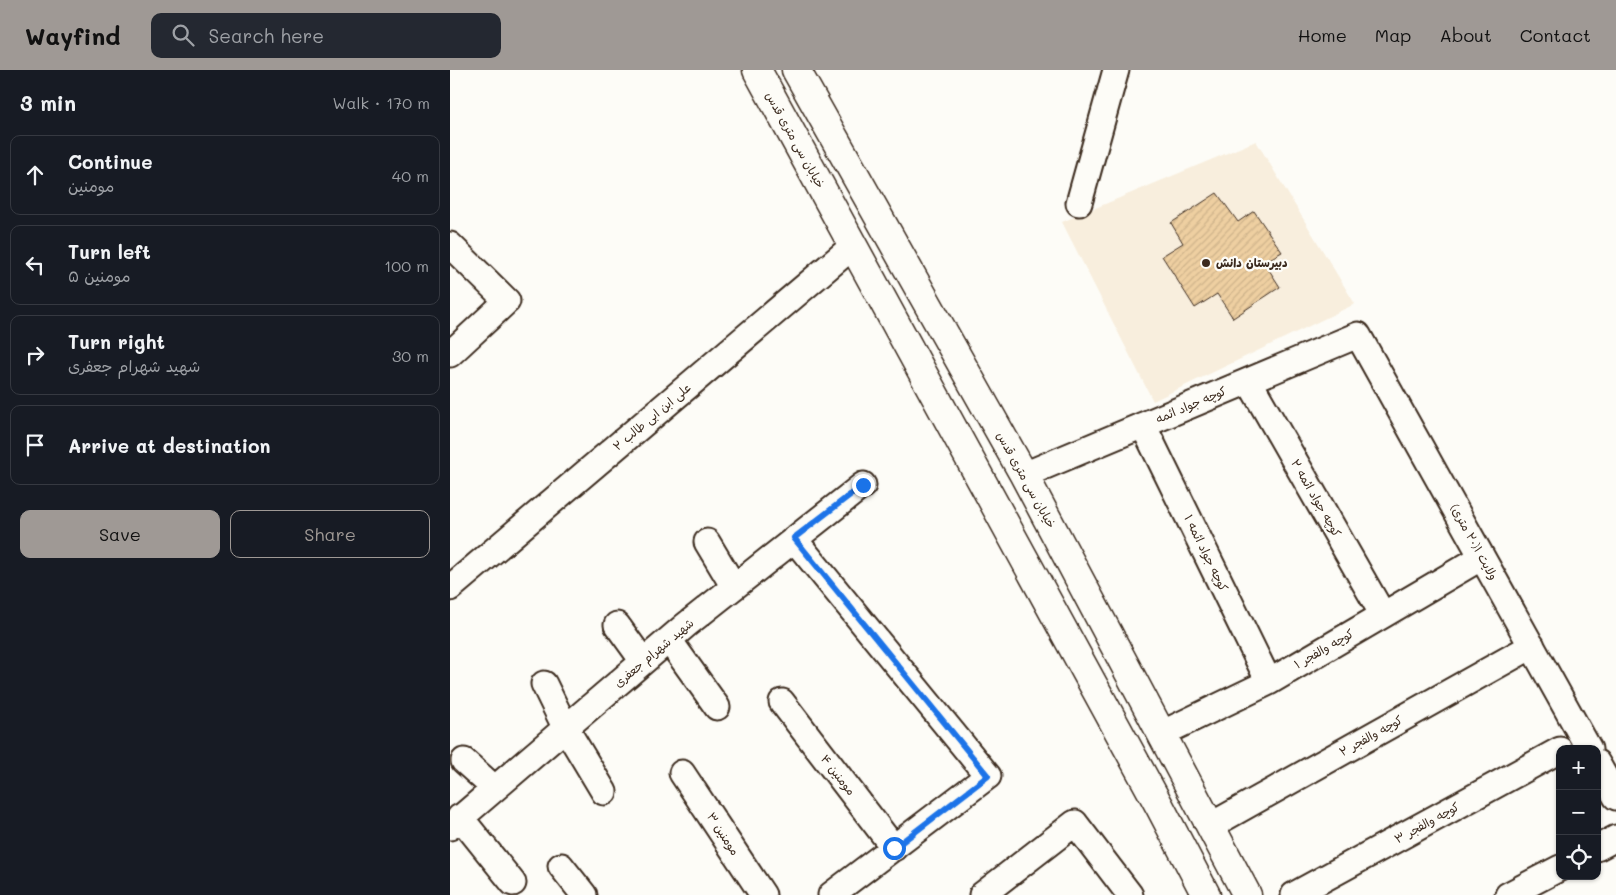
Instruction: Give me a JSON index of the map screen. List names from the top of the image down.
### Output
{
  "streets": {
    "main road": ["خیابان سی متری قدس"],
    "street": [
      "کوچه جواد ائمه",
      "علی ابن ابی طالب ۲",
      "کوچه جواد ائمه ۲",
      "ولایت ۱(۲۰ متری)",
      "کوچه جواد ائمه ۱",
      "کوچه والفجر ۱",
      "شهید شهرام جعفری",
      "کوچه والفجر ۲",
      "مومنین ۴",
      "کوچه والفجر ۳",
      "مومنین ۳"
    ]
  },
  "crossings": [
    ["خیابان سی متری قدس", "کوچه جواد ائمه"],
    ["خیابان سی متری قدس", "علی ابن ابی طالب ۲"],
    ["خیابان سی متری قدس", "کوچه والفجر ۱"],
    ["خیابان سی متری قدس", "کوچه والفجر ۲"],
    ["کوچه جواد ائمه", "کوچه جواد ائمه ۲"],
    ["کوچه جواد ائمه", "ولایت ۱(۲۰ متری)"],
    ["کوچه جواد ائمه", "کوچه جواد ائمه ۱"],
    ["کوچه جواد ائمه ۲", "کوچه والفجر ۱"],
    ["ولایت ۱(۲۰ متری)", "کوچه والفجر ۱"],
    ["ولایت ۱(۲۰ متری)", "کوچه والفجر ۲"],
    ["کوچه جواد ائمه ۱", "کوچه والفجر ۱"]
  ],
  "places": ["دبیرستان دانش"],
  "page": {
    "header": "Wayfind",
    "search": "Search here",
    "nav": [
      "Home",
      "Map",
      "About",
      "Contact"
    ],
    "heading": ["3 min", "Walk · 170 m"],
    "list": [
      ["Continue", "مومنین", "40 m"],
      ["Turn left", "۵ مومنین", "100 m"],
      ["Turn right", "شهید شهرام جعفری", "30 m"],
      "Arrive at destination"
    ],
    "buttons": ["Save", "Share"],
    "map_buttons": ["+", "−"]
  }
}
